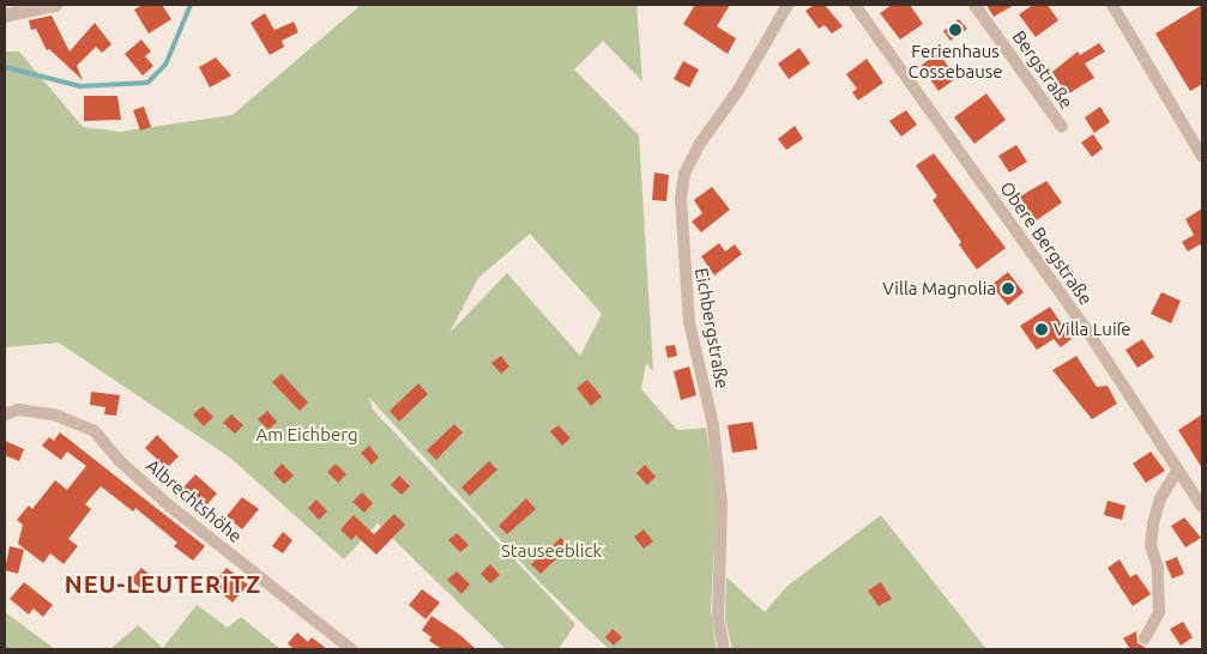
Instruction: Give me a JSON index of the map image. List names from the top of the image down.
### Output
{
  "streets": {
    "street": [
      "Bergstraße",
      "Obere Bergstraße",
      "Eichbergstraße",
      "Albrechtshöhe"
    ]
  },
  "districts": ["NEU-LEUTERITZ"],
  "parks": ["Am Eichberg", "Stauseeblick"],
  "places": ["Ferienhaus Cossebause", "Villa Magnolia", "Villa Luiſe"]
}
